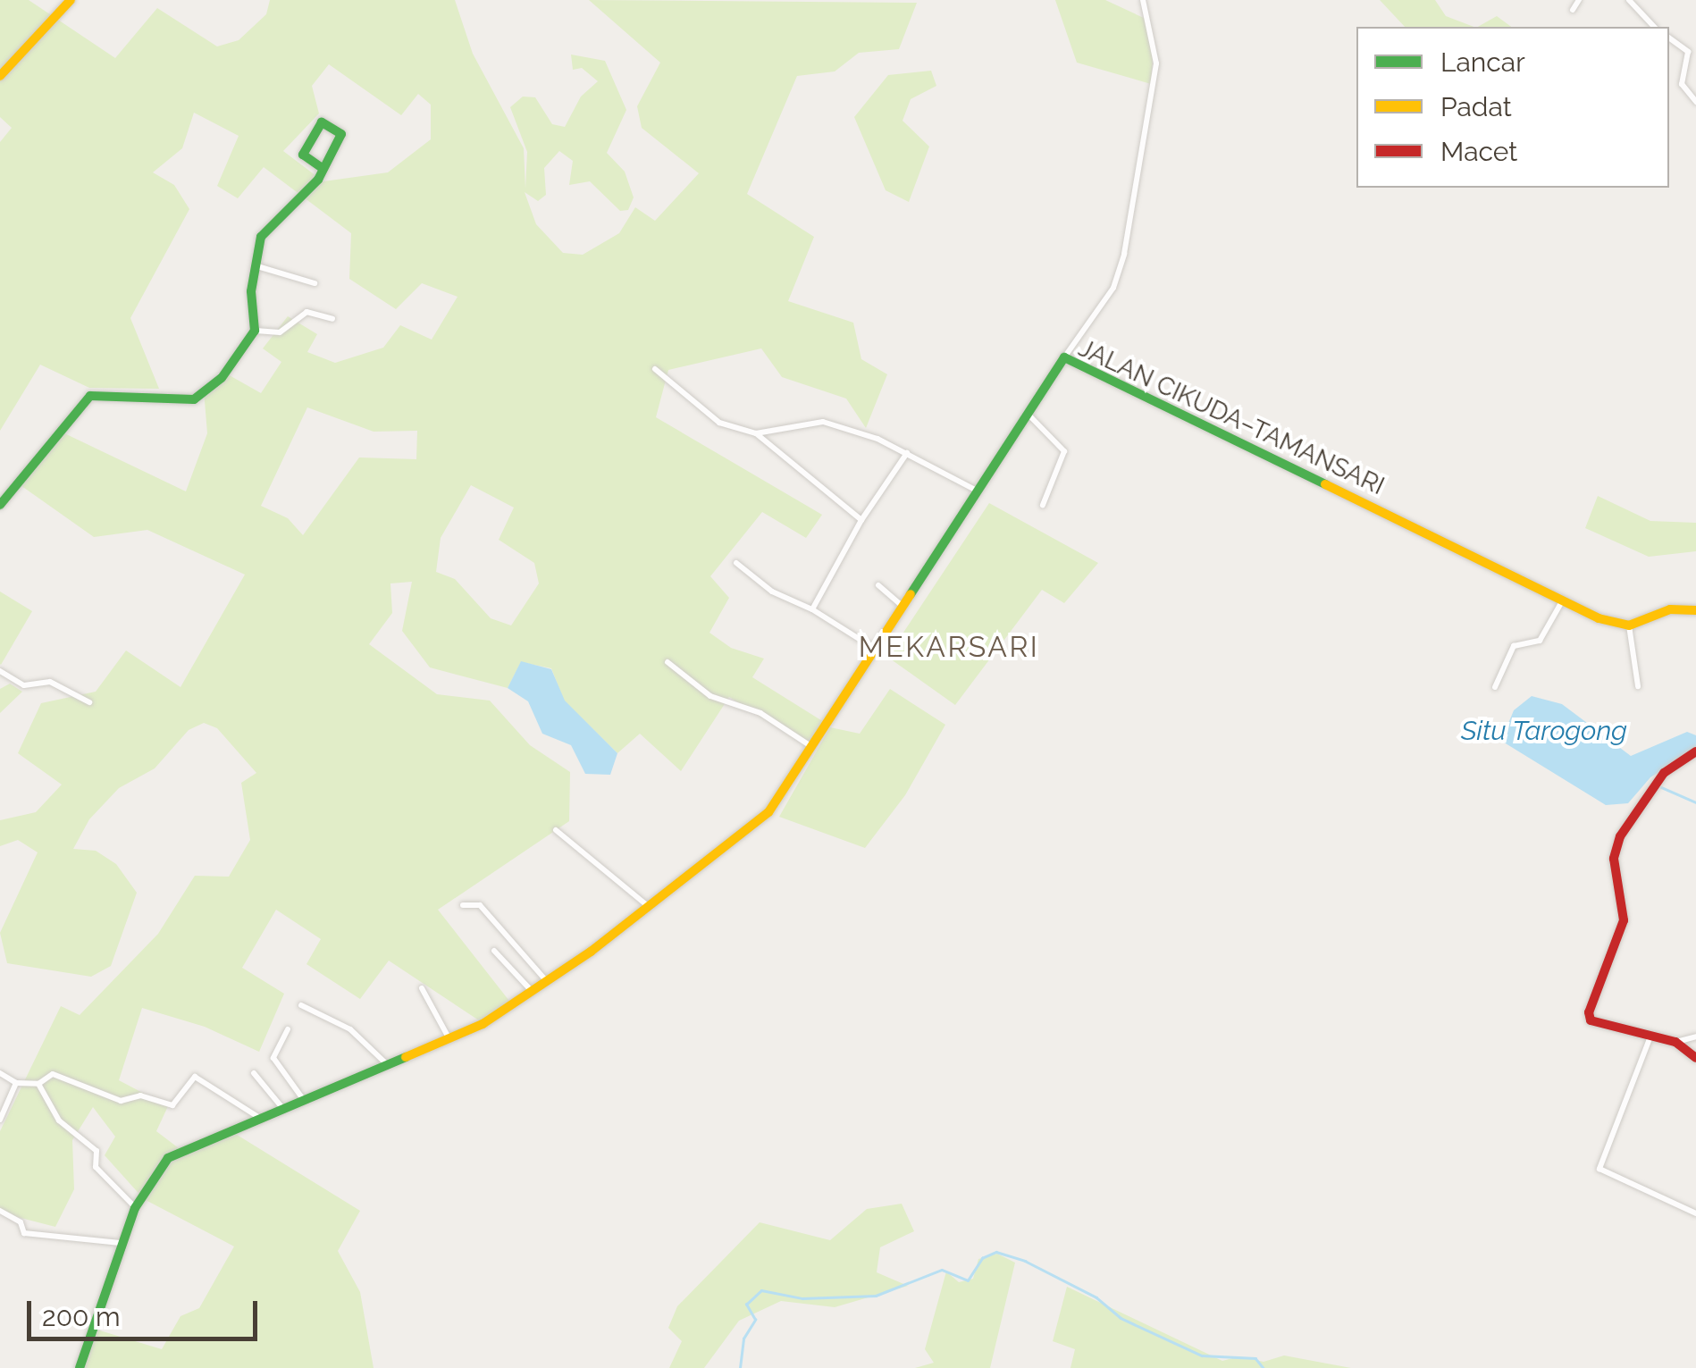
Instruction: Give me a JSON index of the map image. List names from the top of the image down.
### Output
{
  "streets": {
    "street": ["JALAN CIKUDA–TAMANSARI"]
  },
  "districts": ["MEKARSARI"],
  "water": ["Situ Tarogong"],
  "legend": ["Lancar", "Padat", "Macet"],
  "scale_bar": "200 m"
}
